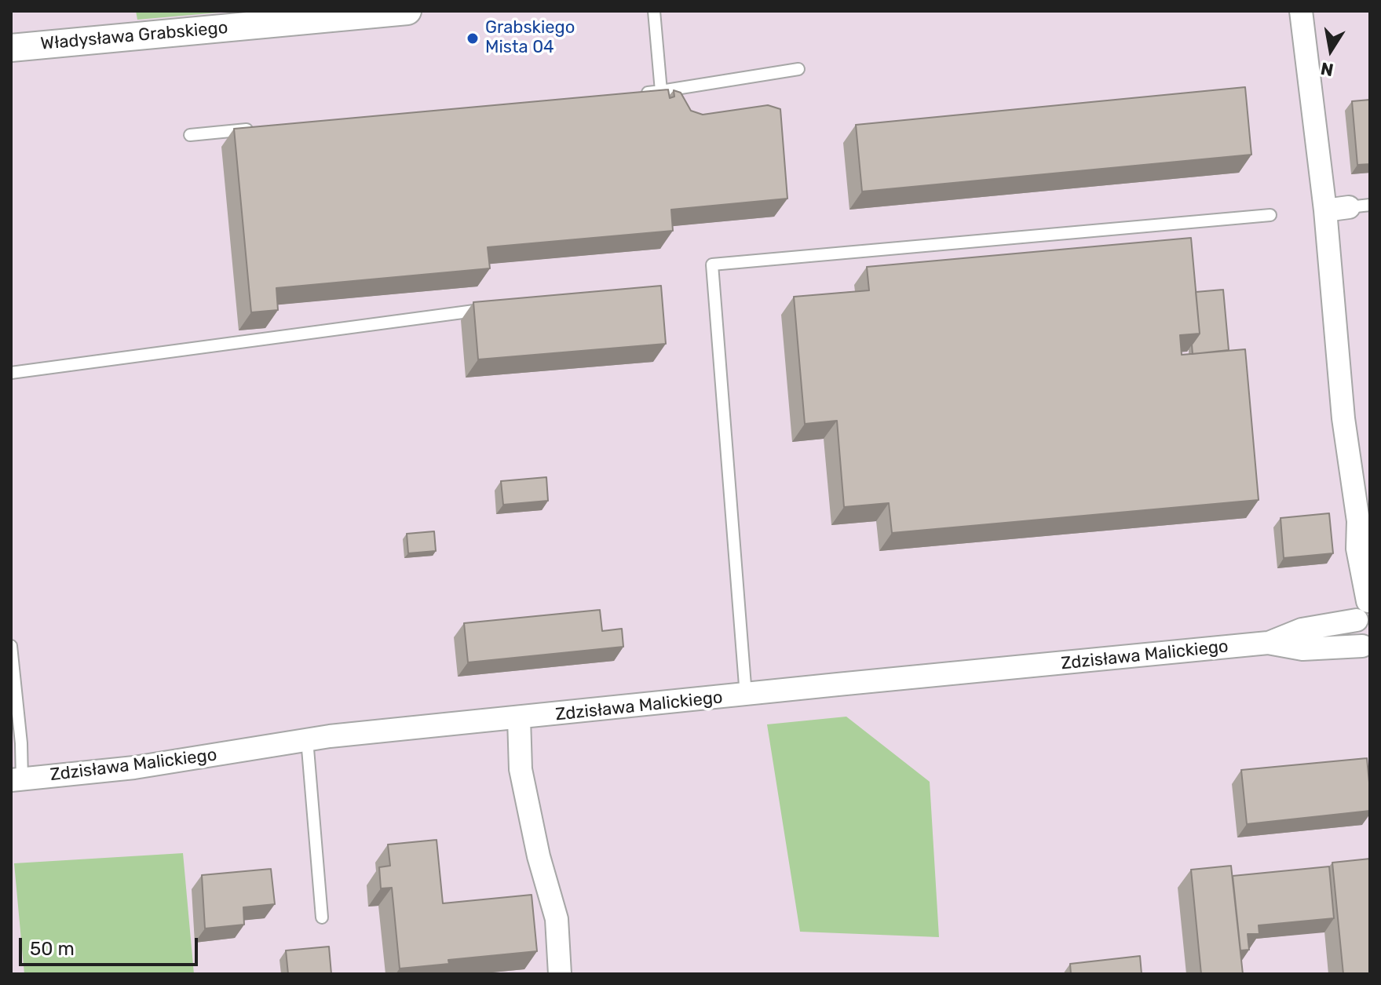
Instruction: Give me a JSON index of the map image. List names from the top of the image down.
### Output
{
  "streets": {
    "street": ["Władysława Grabskiego", "Zdzisława Malickiego"]
  },
  "places": ["Grabskiego Mista 04"],
  "scale_bar": "50 m",
  "north": "bottom"
}
